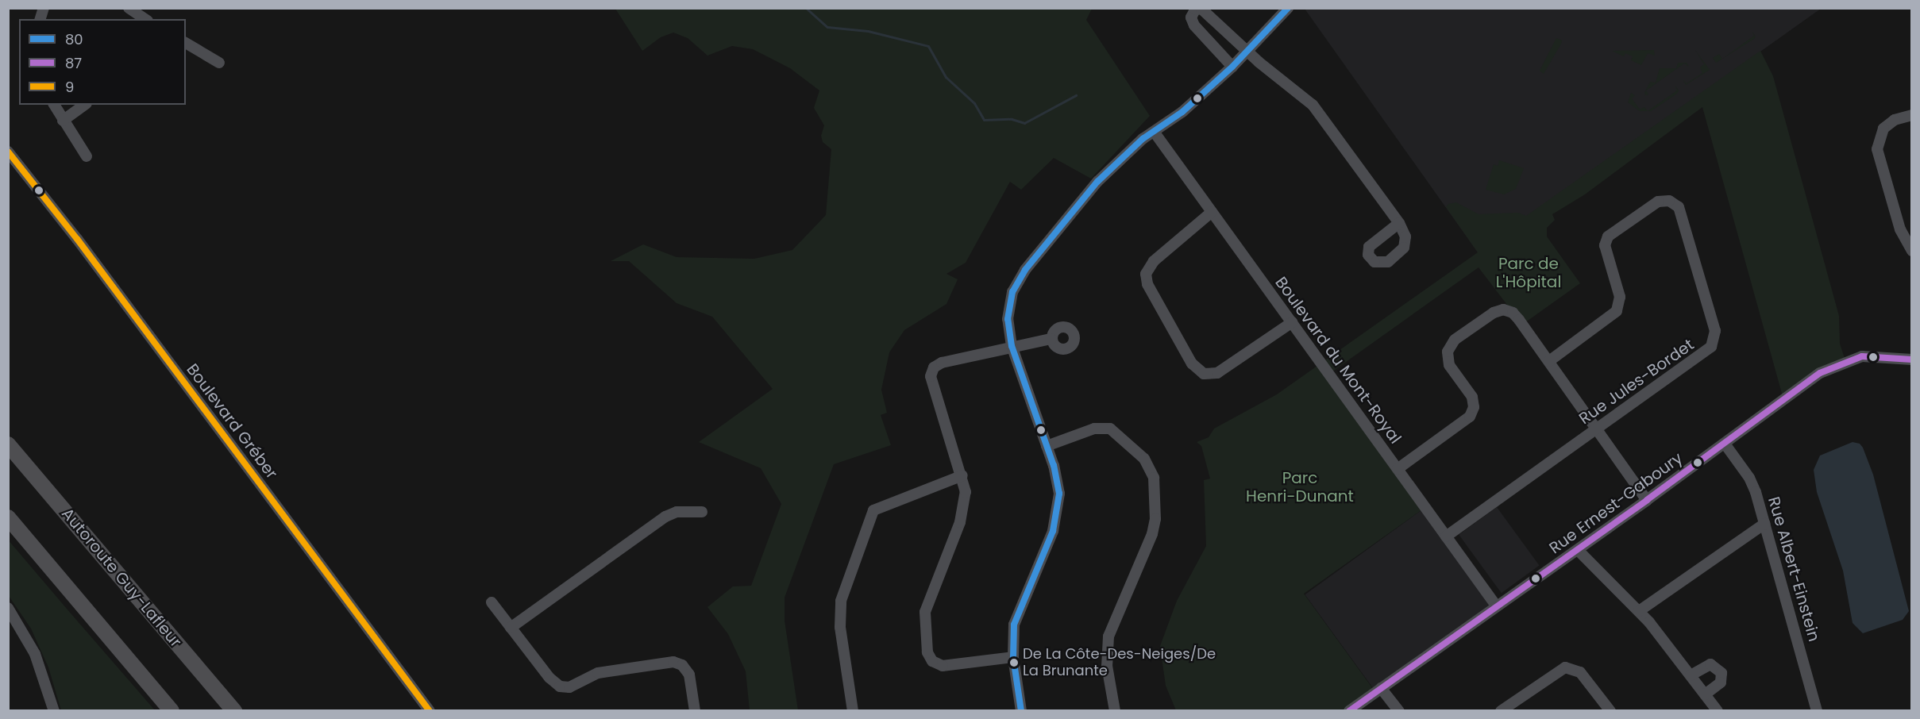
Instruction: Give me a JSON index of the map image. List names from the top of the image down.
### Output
{
  "streets": {
    "highway": ["Autoroute Guy-Lafleur"],
    "street": [
      "Boulevard du Mont-Royal",
      "Rue Jules-Bordet",
      "Boulevard Gréber",
      "Rue Ernest-Gaboury",
      "Rue Albert-Einstein"
    ]
  },
  "crossings": [
    ["Boulevard du Mont-Royal", "Rue Jules-Bordet"],
    ["Boulevard du Mont-Royal", "Rue Ernest-Gaboury"],
    ["Rue Ernest-Gaboury", "Rue Albert-Einstein"]
  ],
  "parks": ["Parc de L'Hôpital", "Parc Henri-Dunant"],
  "places": ["De La Côte-Des-Neiges/De La Brunante"],
  "lines": ["transit line 80", "transit line 9", "transit line 87"],
  "legend": ["80", "87", "9"]
}
